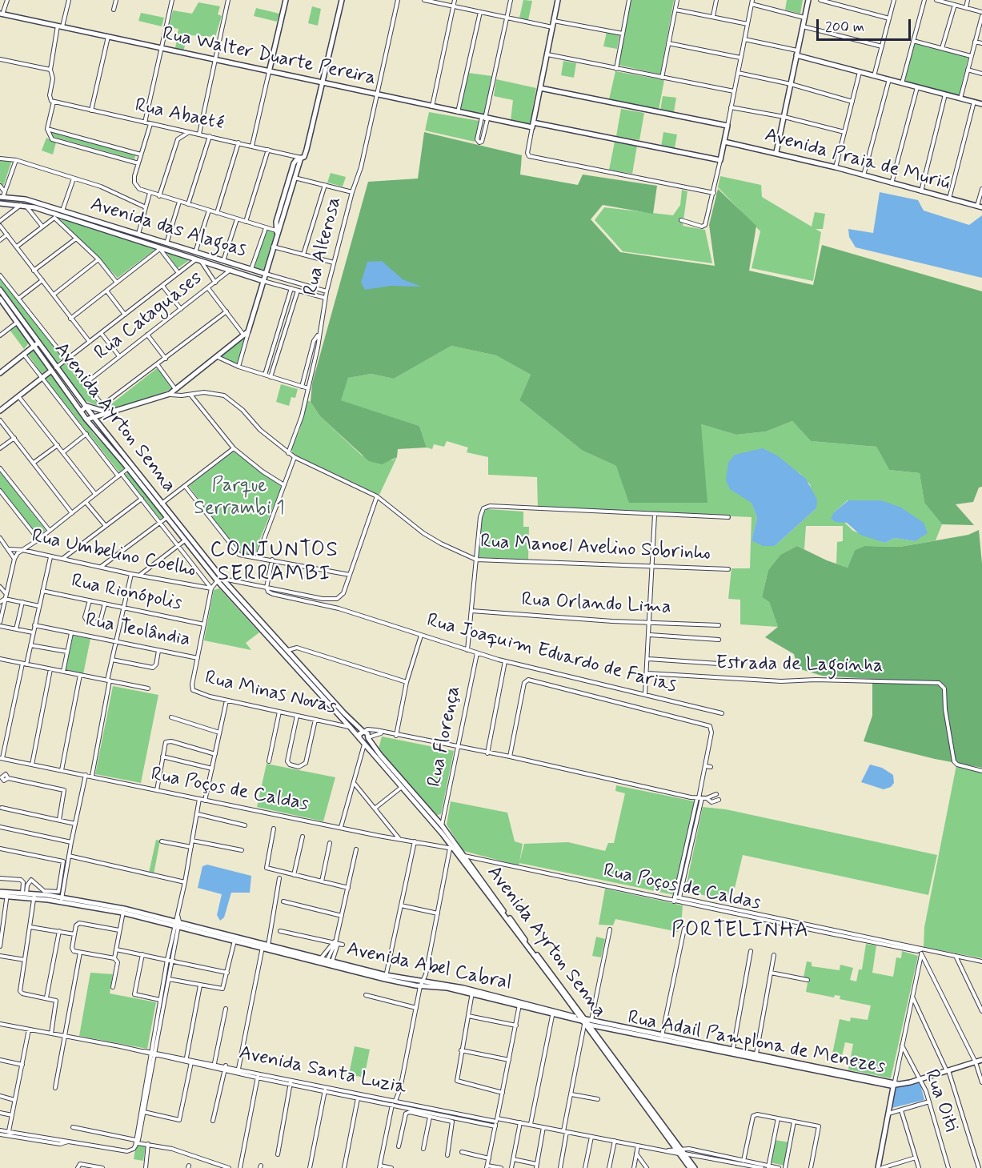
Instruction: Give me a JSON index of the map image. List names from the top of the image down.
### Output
{
  "streets": {
    "main road": [
      "Rua Walter Duarte Pereira",
      "Avenida Praia de Muriú",
      "Avenida das Alagoas",
      "Avenida Ayrton Senna",
      "Avenida Abel Cabral",
      "Rua Adail Pamplona de Menezes"
    ],
    "street": [
      "Rua Abaeté",
      "Rua Alterosa",
      "Rua Cataguases",
      "Rua Manoel Avelino Sobrinho",
      "Rua Umbelino Coelho",
      "Rua Rionópolis",
      "Rua Orlando Lima",
      "Rua Teolândia",
      "Rua Joaquim Eduardo de Farias",
      "Estrada de Lagoinha",
      "Rua Minas Novas",
      "Rua Florença",
      "Rua Poços de Caldas",
      "Avenida Santa Luzia",
      "Rua Oiti"
    ]
  },
  "crossings": [
    ["Rua Walter Duarte Pereira", "Rua Alterosa"],
    ["Avenida das Alagoas", "Rua Alterosa"],
    ["Avenida das Alagoas", "Rua Cataguases"],
    ["Rua Alterosa", "Rua Manoel Avelino Sobrinho"],
    ["Avenida Ayrton Senna", "Rua Joaquim Eduardo de Farias"],
    ["Avenida Ayrton Senna", "Rua Minas Novas"],
    ["Avenida Ayrton Senna", "Rua Florença"],
    ["Avenida Ayrton Senna", "Rua Poços de Caldas"],
    ["Avenida Ayrton Senna", "Avenida Abel Cabral"],
    ["Avenida Ayrton Senna", "Rua Adail Pamplona de Menezes"],
    ["Rua Teolândia", "Rua Minas Novas"],
    ["Rua Joaquim Eduardo de Farias", "Rua Florença"],
    ["Avenida Abel Cabral", "Rua Adail Pamplona de Menezes"],
    ["Rua Adail Pamplona de Menezes", "Rua Oiti"]
  ],
  "districts": ["CONJUNTOS SERRAMBI", "PORTELINHA"],
  "parks": ["Parque Serrambi 1"],
  "scale_bar": "200 m"
}
